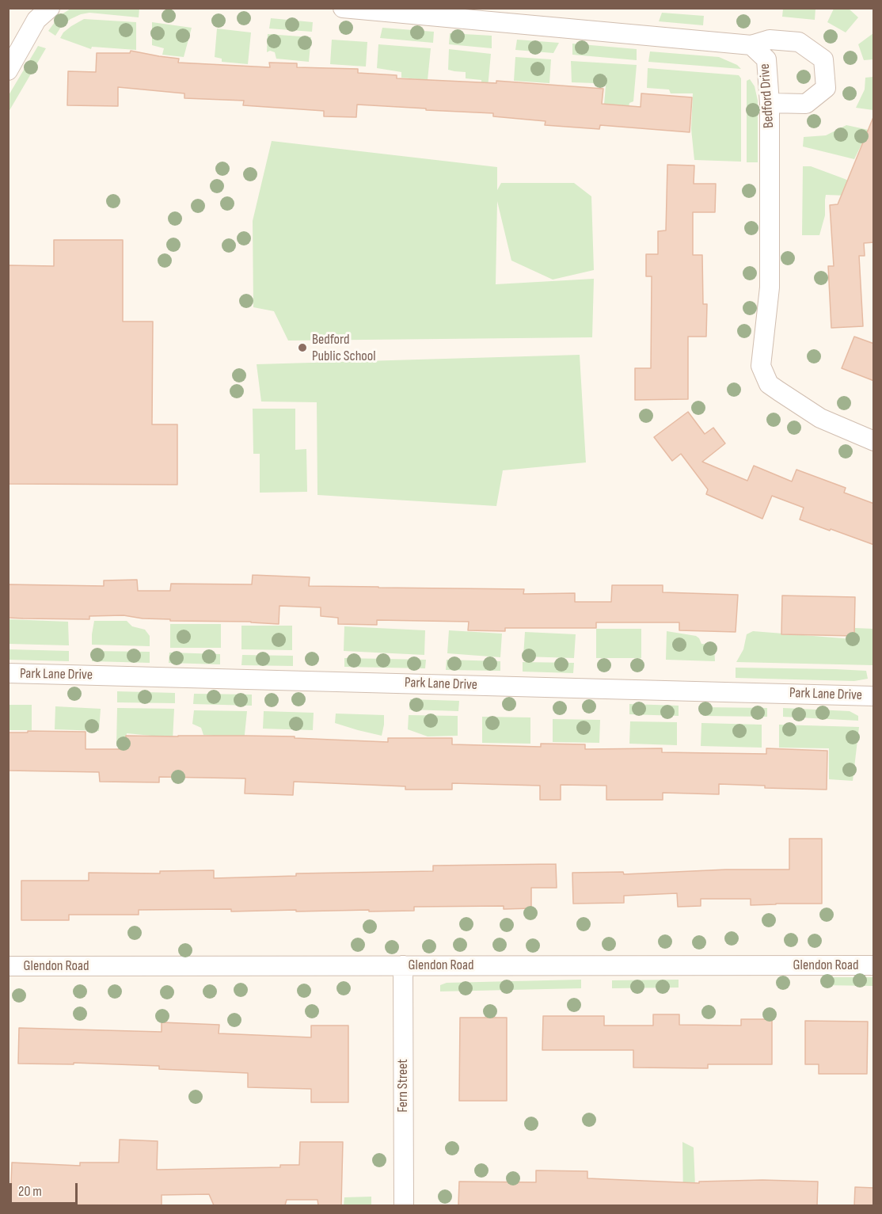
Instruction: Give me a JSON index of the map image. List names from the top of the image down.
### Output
{
  "streets": {
    "street": [
      "Bedford Drive",
      "Park Lane Drive",
      "Glendon Road",
      "Fern Street"
    ]
  },
  "crossings": [
    ["Glendon Road", "Fern Street"]
  ],
  "places": ["Bedford Public School"],
  "scale_bar": "20 m"
}
